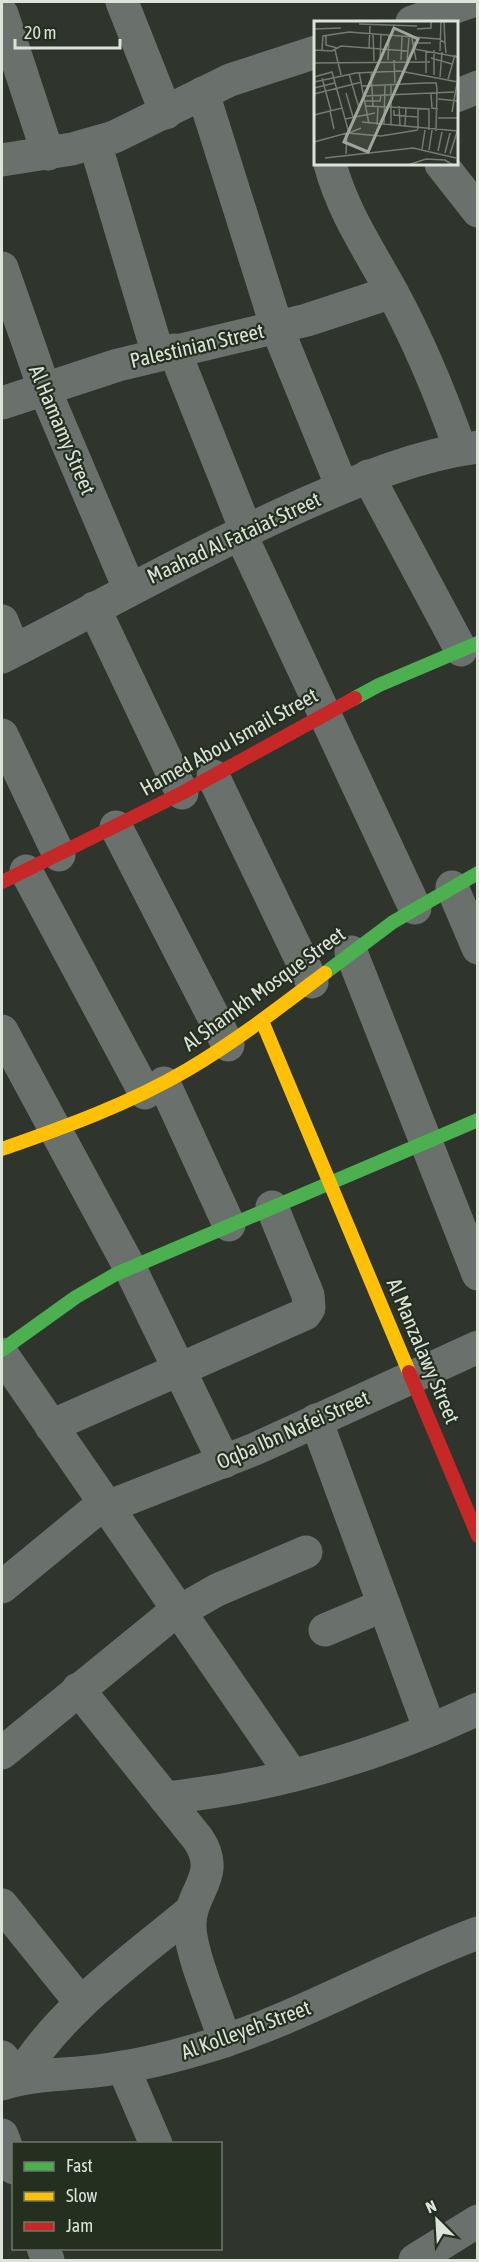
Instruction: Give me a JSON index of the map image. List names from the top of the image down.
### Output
{
  "streets": {
    "street": [
      "Palestinian Street",
      "Al Hamamy Street",
      "Maahad Al Fataiat Street",
      "Hamed Abou Ismail Street",
      "Al Shamkh Mosque Street",
      "Al Manzalawy Street",
      "Oqba Ibn Nafei Street",
      "Al Kolleyeh Street"
    ]
  },
  "crossings": [
    ["Palestinian Street", "Al Hamamy Street"],
    ["Al Hamamy Street", "Maahad Al Fataiat Street"],
    ["Al Shamkh Mosque Street", "Al Manzalawy Street"],
    ["Al Manzalawy Street", "Oqba Ibn Nafei Street"]
  ],
  "legend": ["Fast", "Slow", "Jam"],
  "scale_bar": "20 m",
  "north": "top left"
}
